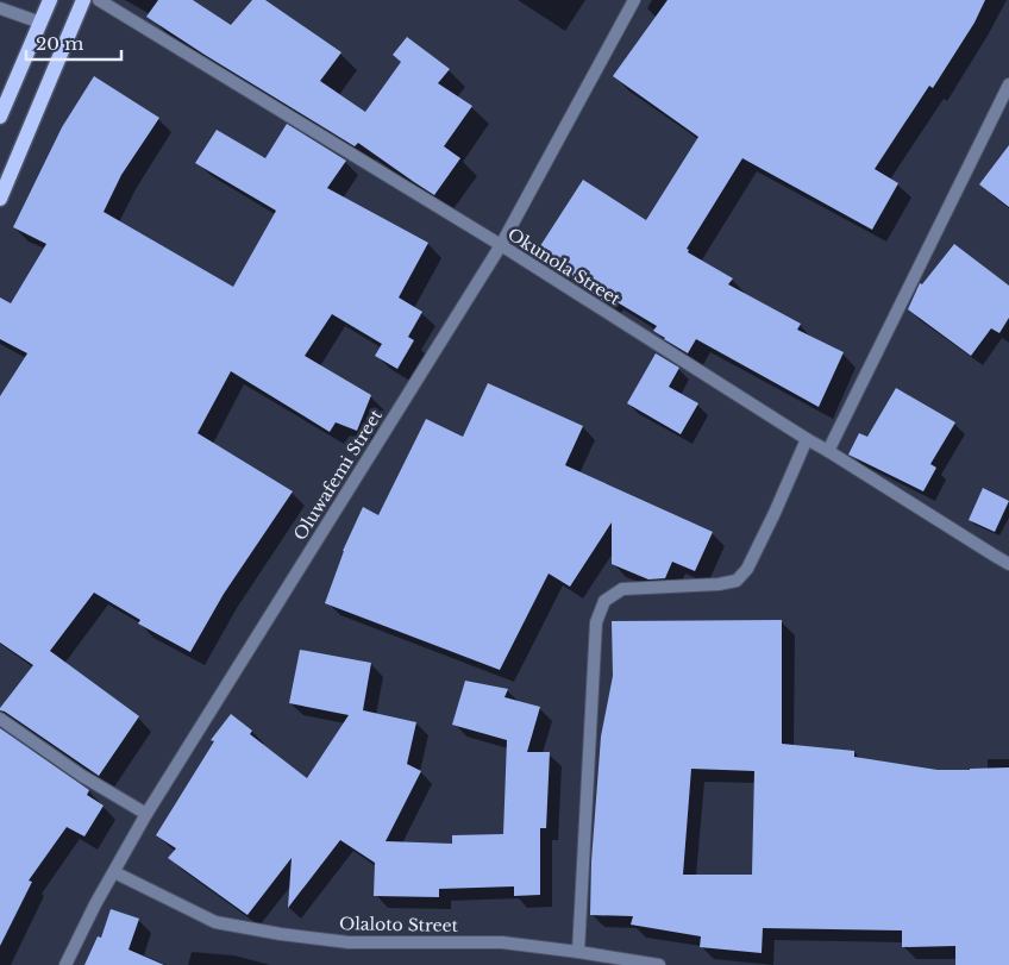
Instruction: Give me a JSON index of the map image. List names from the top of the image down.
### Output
{
  "streets": {
    "street": ["Okunola Street", "Oluwafemi Street", "Olaloto Street"]
  },
  "crossings": [
    ["Okunola Street", "Oluwafemi Street"],
    ["Oluwafemi Street", "Olaloto Street"]
  ],
  "scale_bar": "20 m"
}
